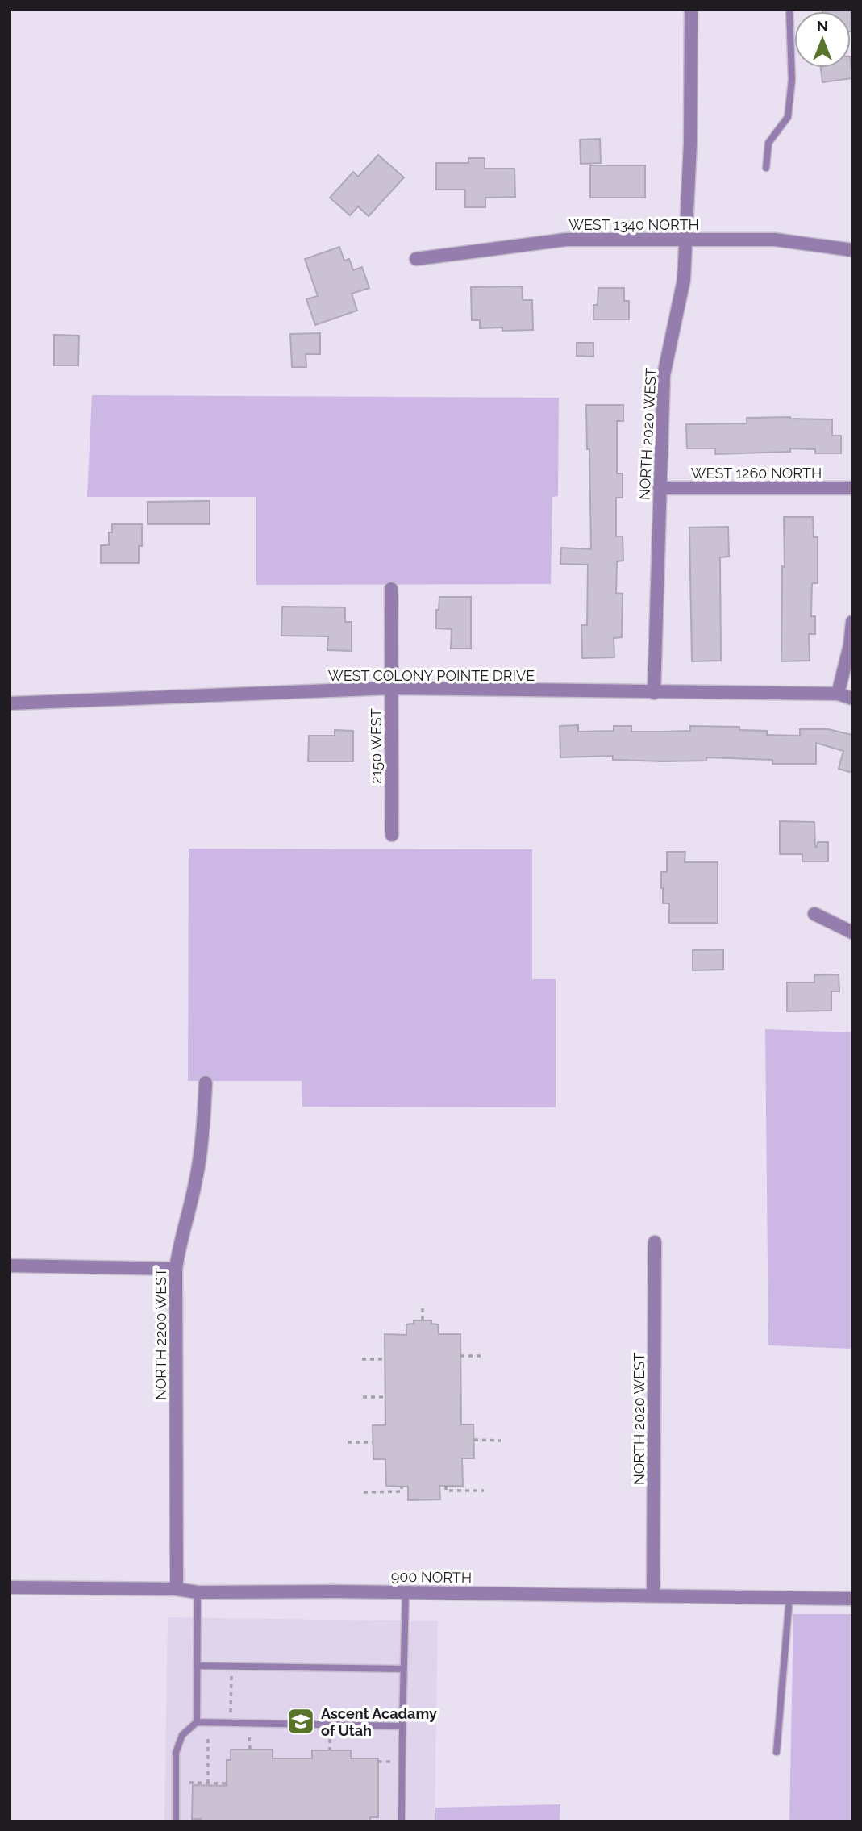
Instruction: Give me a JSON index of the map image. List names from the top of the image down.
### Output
{
  "streets": {
    "street": [
      "WEST 1340 NORTH",
      "NORTH 2020 WEST",
      "WEST 1260 NORTH",
      "WEST COLONY POINTE DRIVE",
      "2150 WEST",
      "NORTH 2200 WEST",
      "900 NORTH"
    ]
  },
  "crossings": [
    ["WEST 1340 NORTH", "NORTH 2020 WEST"],
    ["NORTH 2020 WEST", "WEST 1260 NORTH"],
    ["NORTH 2020 WEST", "WEST COLONY POINTE DRIVE"],
    ["NORTH 2020 WEST", "900 NORTH"],
    ["WEST COLONY POINTE DRIVE", "2150 WEST"],
    ["NORTH 2200 WEST", "900 NORTH"]
  ],
  "places": {
    "school or university": ["Ascent Acadamy of Utah"]
  },
  "north": "top"
}
